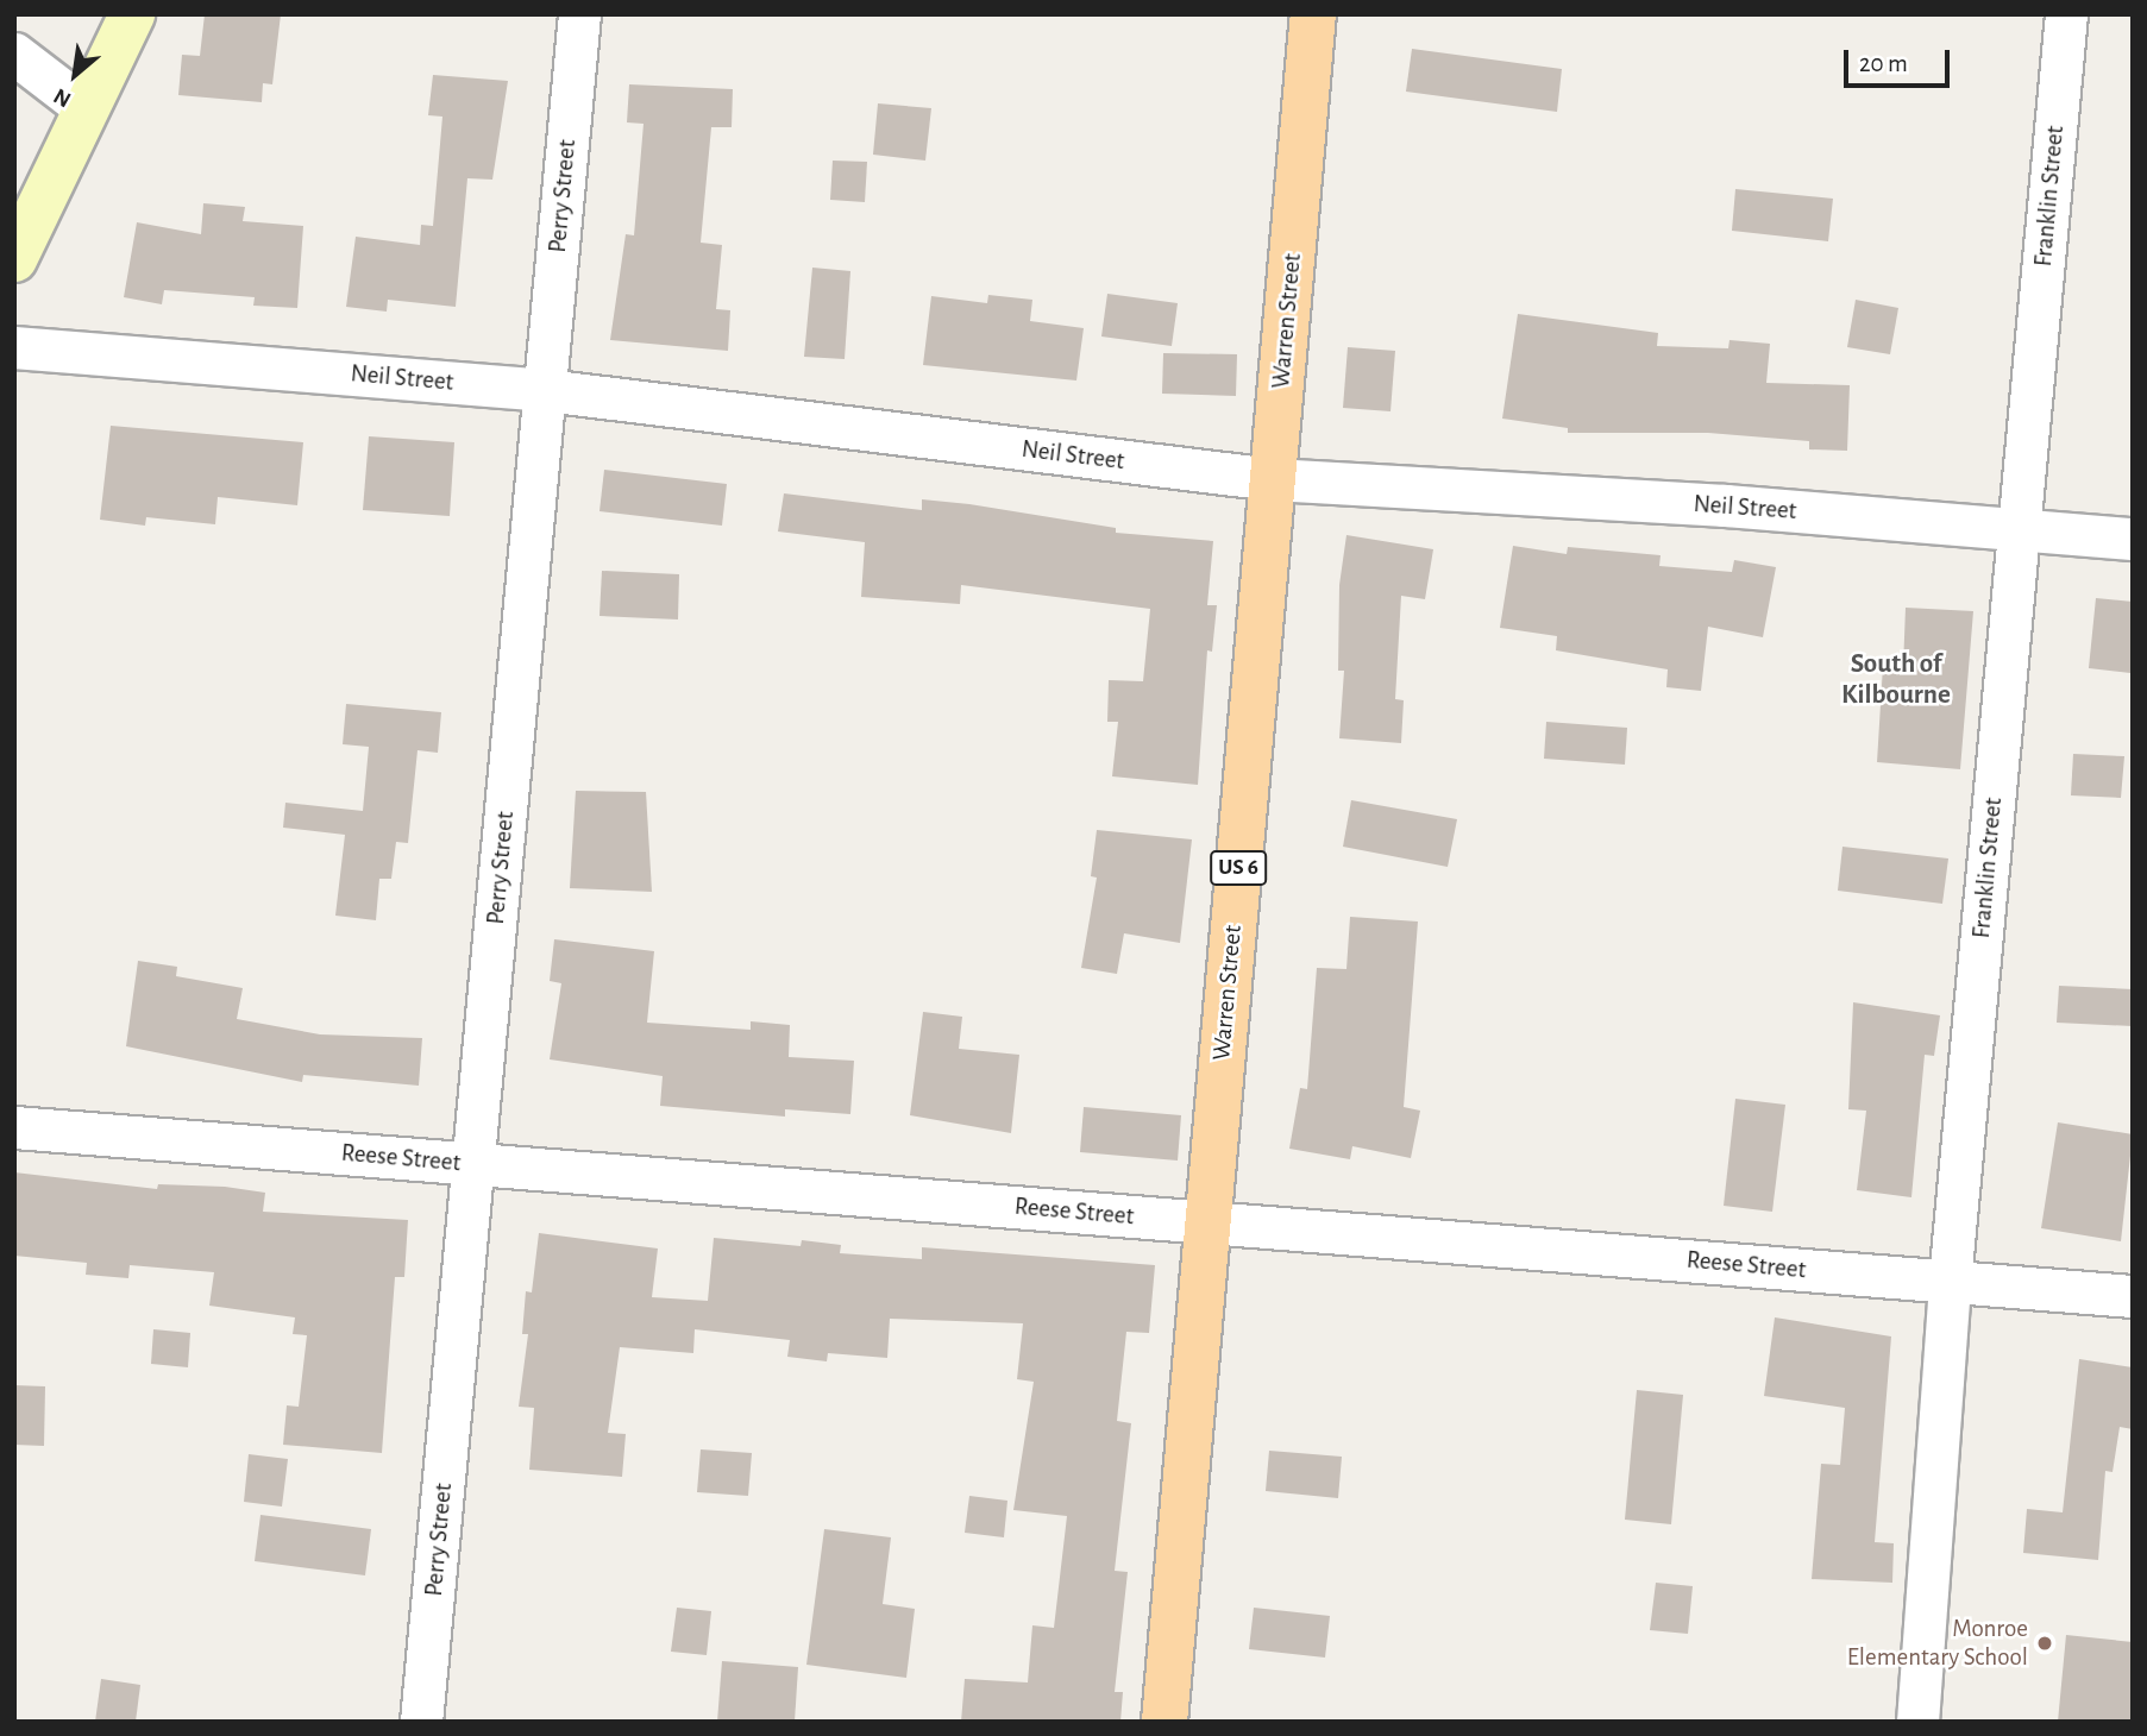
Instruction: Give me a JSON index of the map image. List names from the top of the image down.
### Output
{
  "streets": {
    "main road": ["Warren Street", "US 6"],
    "street": [
      "Perry Street",
      "Franklin Street",
      "Neil Street",
      "Reese Street"
    ]
  },
  "crossings": [
    ["Perry Street", "Neil Street"],
    ["Perry Street", "Reese Street"],
    ["Franklin Street", "Neil Street"],
    ["Franklin Street", "Reese Street"],
    ["Warren Street", "Neil Street"],
    ["Warren Street", "Reese Street"]
  ],
  "districts": ["South of Kilbourne"],
  "places": ["Monroe Elementary School"],
  "scale_bar": "20 m",
  "north": "bottom left"
}
